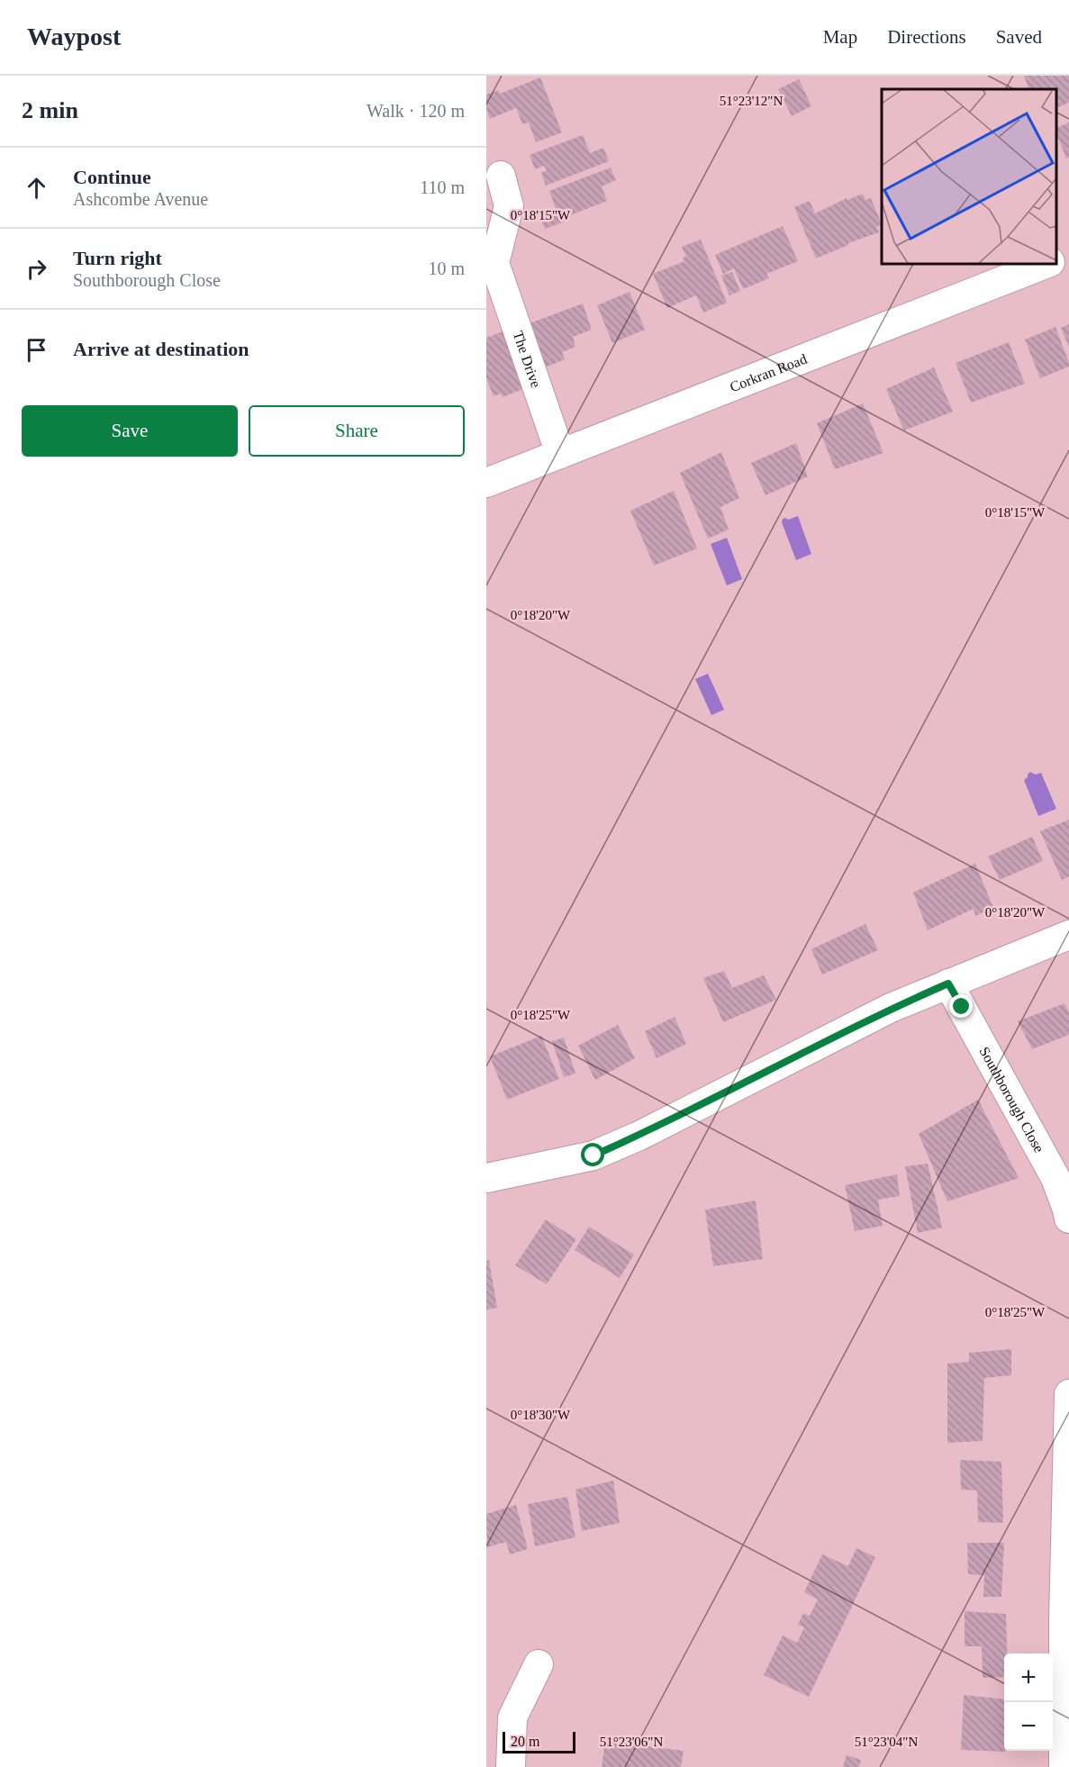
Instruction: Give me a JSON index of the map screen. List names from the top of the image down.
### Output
{
  "streets": {
    "street": ["The Drive", "Corkran Road", "Southborough Close"]
  },
  "crossings": [
    ["The Drive", "Corkran Road"]
  ],
  "scale_bar": "20 m",
  "page": {
    "header": "Waypost",
    "nav": ["Map", "Directions", "Saved"],
    "heading": ["2 min", "Walk · 120 m"],
    "list": [
      ["Continue", "Ashcombe Avenue", "110 m"],
      ["Turn right", "Southborough Close", "10 m"],
      "Arrive at destination"
    ],
    "buttons": ["Save", "Share"],
    "map_buttons": ["+", "−"],
    "scale": "20 m"
  },
  "coordinates": [
    "51°23'12\"N",
    "0°18'15\"W",
    "0°18'20\"W",
    "0°18'25\"W",
    "0°18'30\"W",
    "51°23'06\"N",
    "51°23'04\"N"
  ]
}
